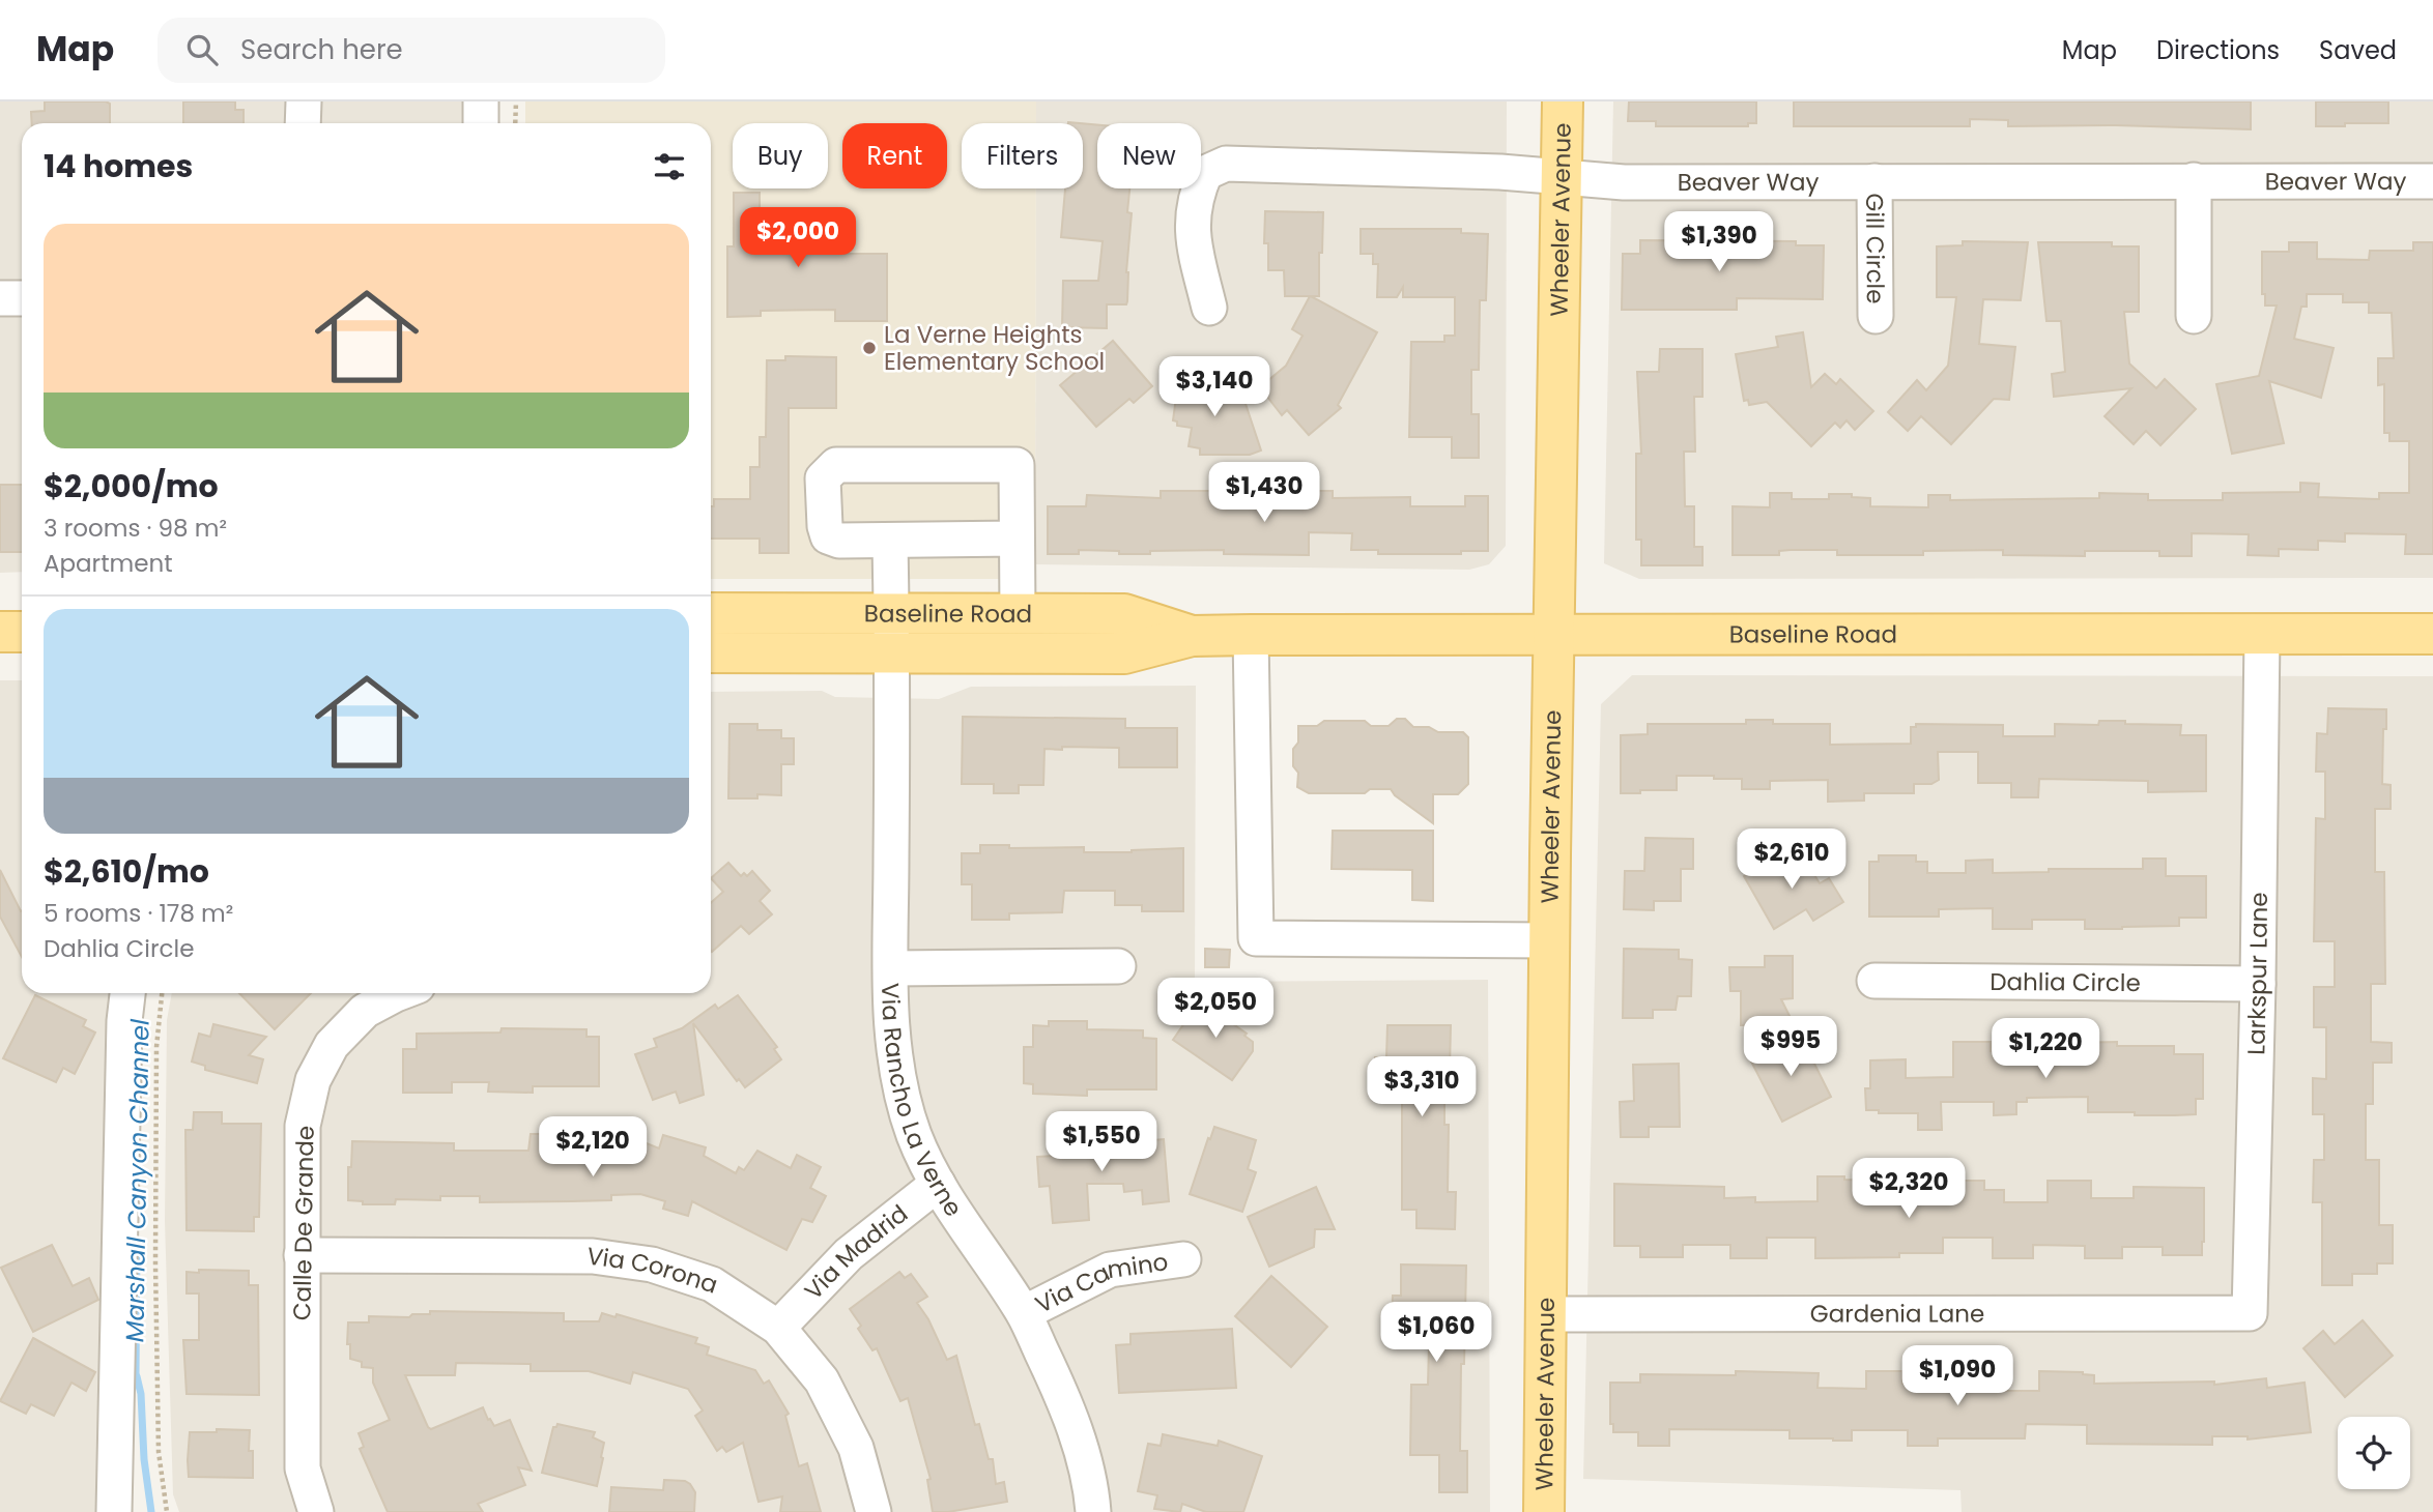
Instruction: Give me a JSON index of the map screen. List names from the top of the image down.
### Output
{
  "streets": {
    "main road": ["Wheeler Avenue", "Baseline Road"],
    "street": [
      "Beaver Way",
      "Gill Circle",
      "Larkspur Lane",
      "Dahlia Circle",
      "Via Rancho La Verne",
      "Calle De Grande",
      "Via Madrid",
      "Via Corona",
      "Via Camino",
      "Gardenia Lane"
    ]
  },
  "crossings": [
    ["Beaver Way", "Wheeler Avenue"],
    ["Beaver Way", "Gill Circle"],
    ["Wheeler Avenue", "Baseline Road"],
    ["Wheeler Avenue", "Gardenia Lane"],
    ["Baseline Road", "Larkspur Lane"],
    ["Baseline Road", "Via Rancho La Verne"],
    ["Larkspur Lane", "Dahlia Circle"],
    ["Larkspur Lane", "Gardenia Lane"],
    ["Via Rancho La Verne", "Via Madrid"],
    ["Via Rancho La Verne", "Via Camino"],
    ["Calle De Grande", "Via Corona"],
    ["Via Madrid", "Via Corona"]
  ],
  "water": ["Marshall Canyon Channel"],
  "places": ["La Verne Heights Elementary School"],
  "page": {
    "header": "Map",
    "search": "Search here",
    "nav": ["Map", "Directions", "Saved"],
    "chip": [
      "Buy",
      "Rent",
      "Filters",
      "New"
    ],
    "heading": "14 homes",
    "price": [
      "$2,000",
      "$1,390",
      "$3,140",
      "$1,430",
      "$2,610",
      "$2,050",
      "$995",
      "$1,220",
      "$3,310",
      "$1,550",
      "$2,120",
      "$2,320",
      "$1,060",
      "$1,090"
    ],
    "list": [
      {
        "name": "$2,000/mo",
        "note": "3 rooms · 98 m² · Apartment"
      },
      {
        "name": "$2,610/mo",
        "note": "5 rooms · 178 m² · Dahlia Circle"
      }
    ]
  }
}
